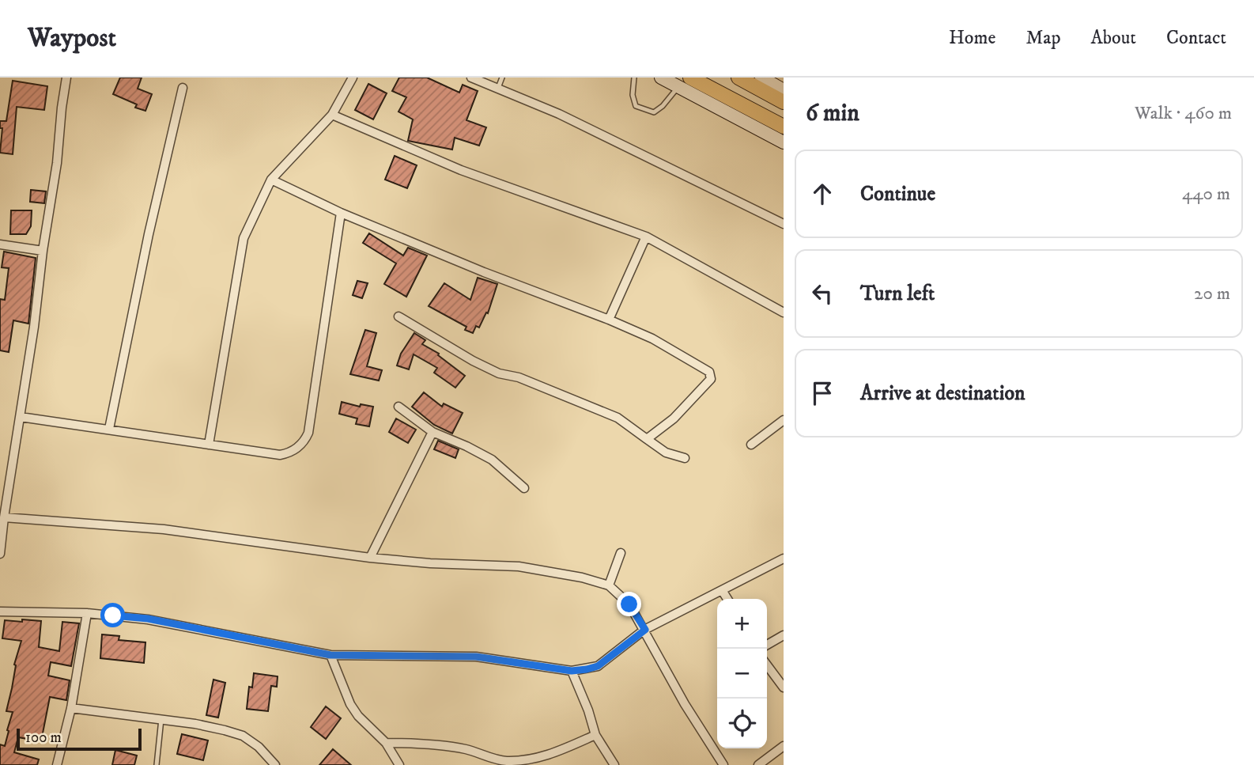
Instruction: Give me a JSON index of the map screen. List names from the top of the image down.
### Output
{
  "scale_bar": "100 m",
  "page": {
    "header": "Waypost",
    "nav": [
      "Home",
      "Map",
      "About",
      "Contact"
    ],
    "heading": ["6 min", "Walk · 460 m"],
    "list": [
      ["Continue", "440 m"],
      ["Turn left", "20 m"],
      "Arrive at destination"
    ],
    "map_buttons": ["+", "−"],
    "scale": "100 m"
  }
}
